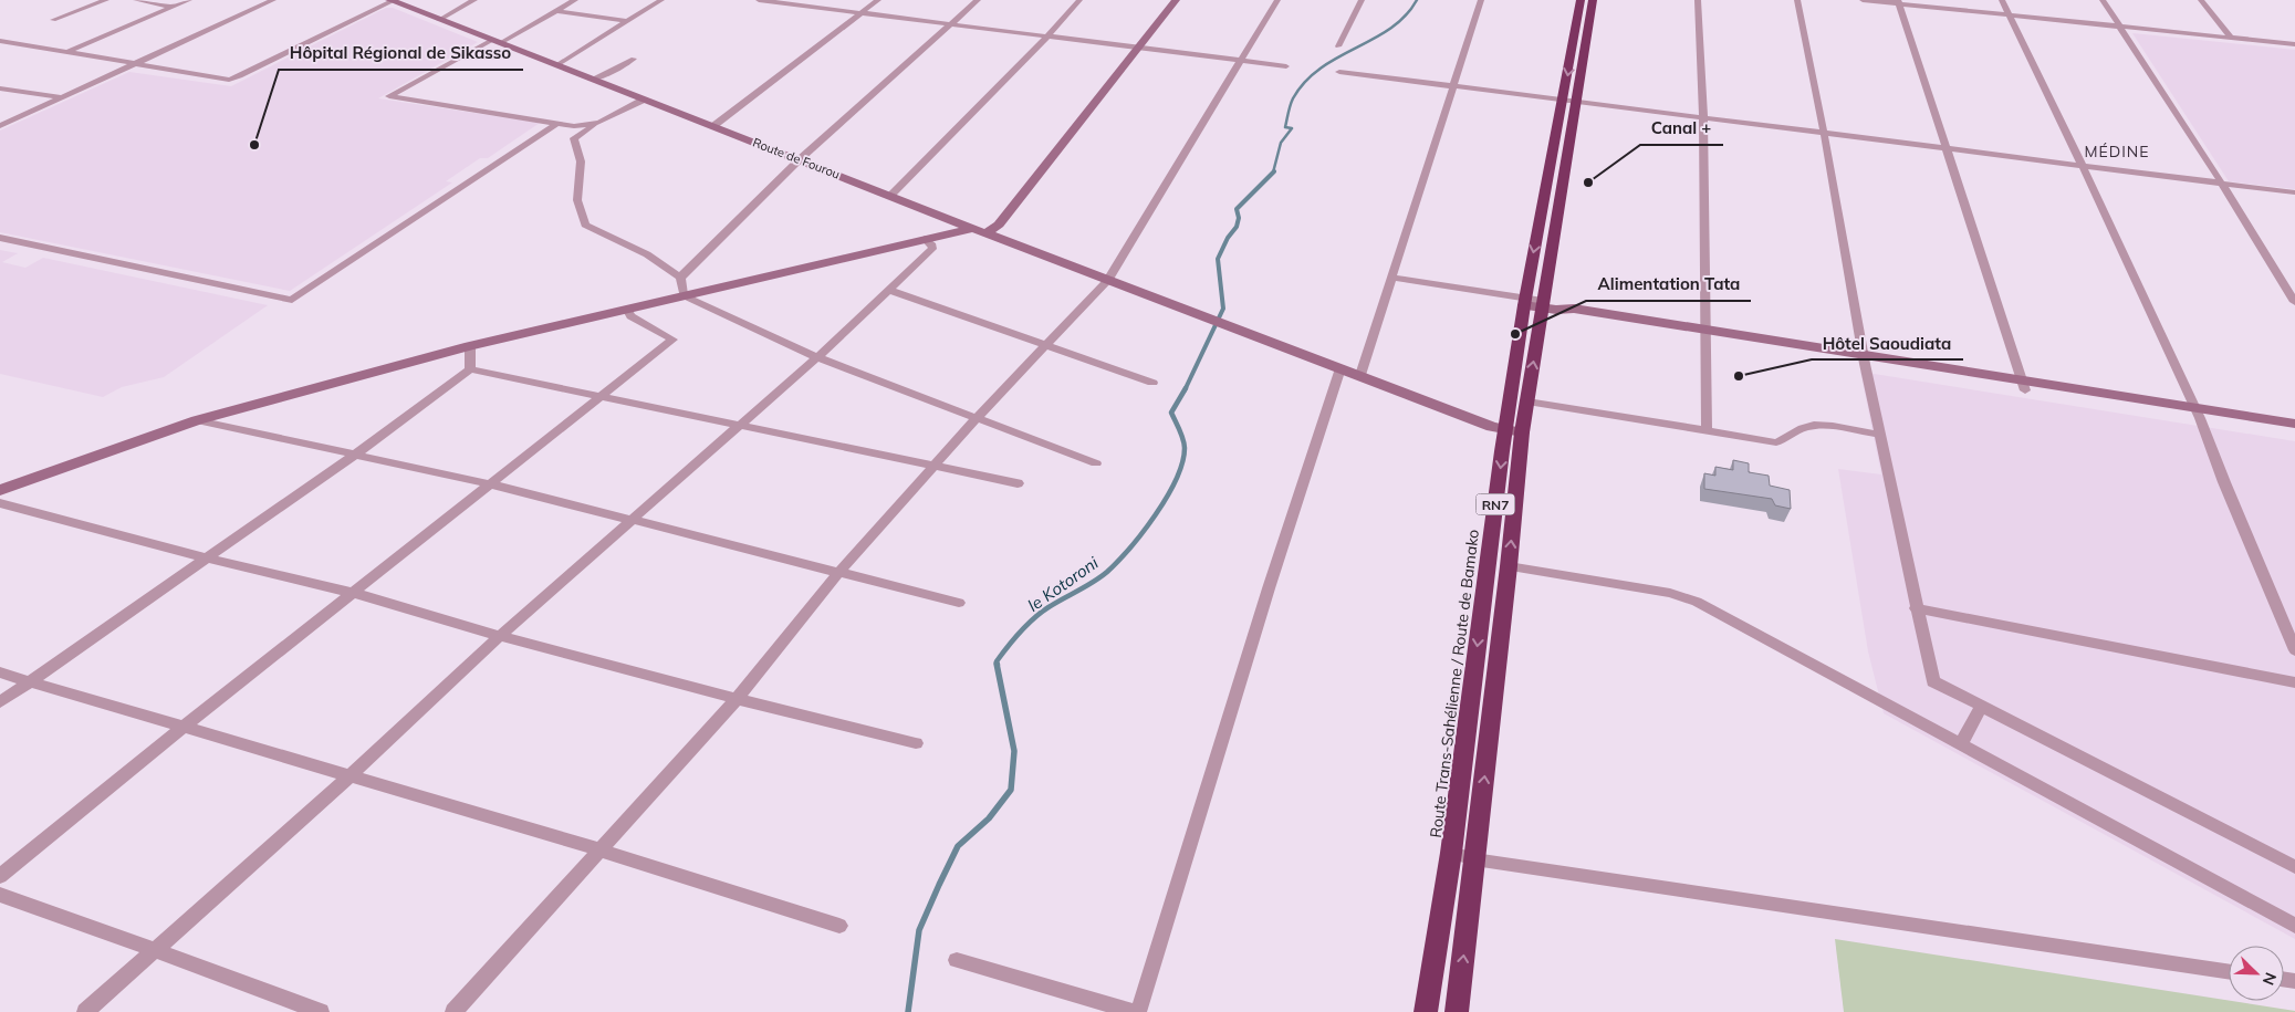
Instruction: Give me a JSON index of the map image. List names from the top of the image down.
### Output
{
  "streets": {
    "highway": ["RN7", "Route Trans-Sahélienne / Route de Bamako"],
    "street": ["Route de Fourou"]
  },
  "crossings": [
    ["Route de Fourou", "Route Trans-Sahélienne / Route de Bamako"]
  ],
  "districts": ["MÉDINE"],
  "water": ["le Kotoroni"],
  "places": [
    "Hôpital Régional de Sikasso",
    "Canal +",
    "Alimentation Tata",
    "Hôtel Saoudiata"
  ],
  "north": "bottom right"
}
